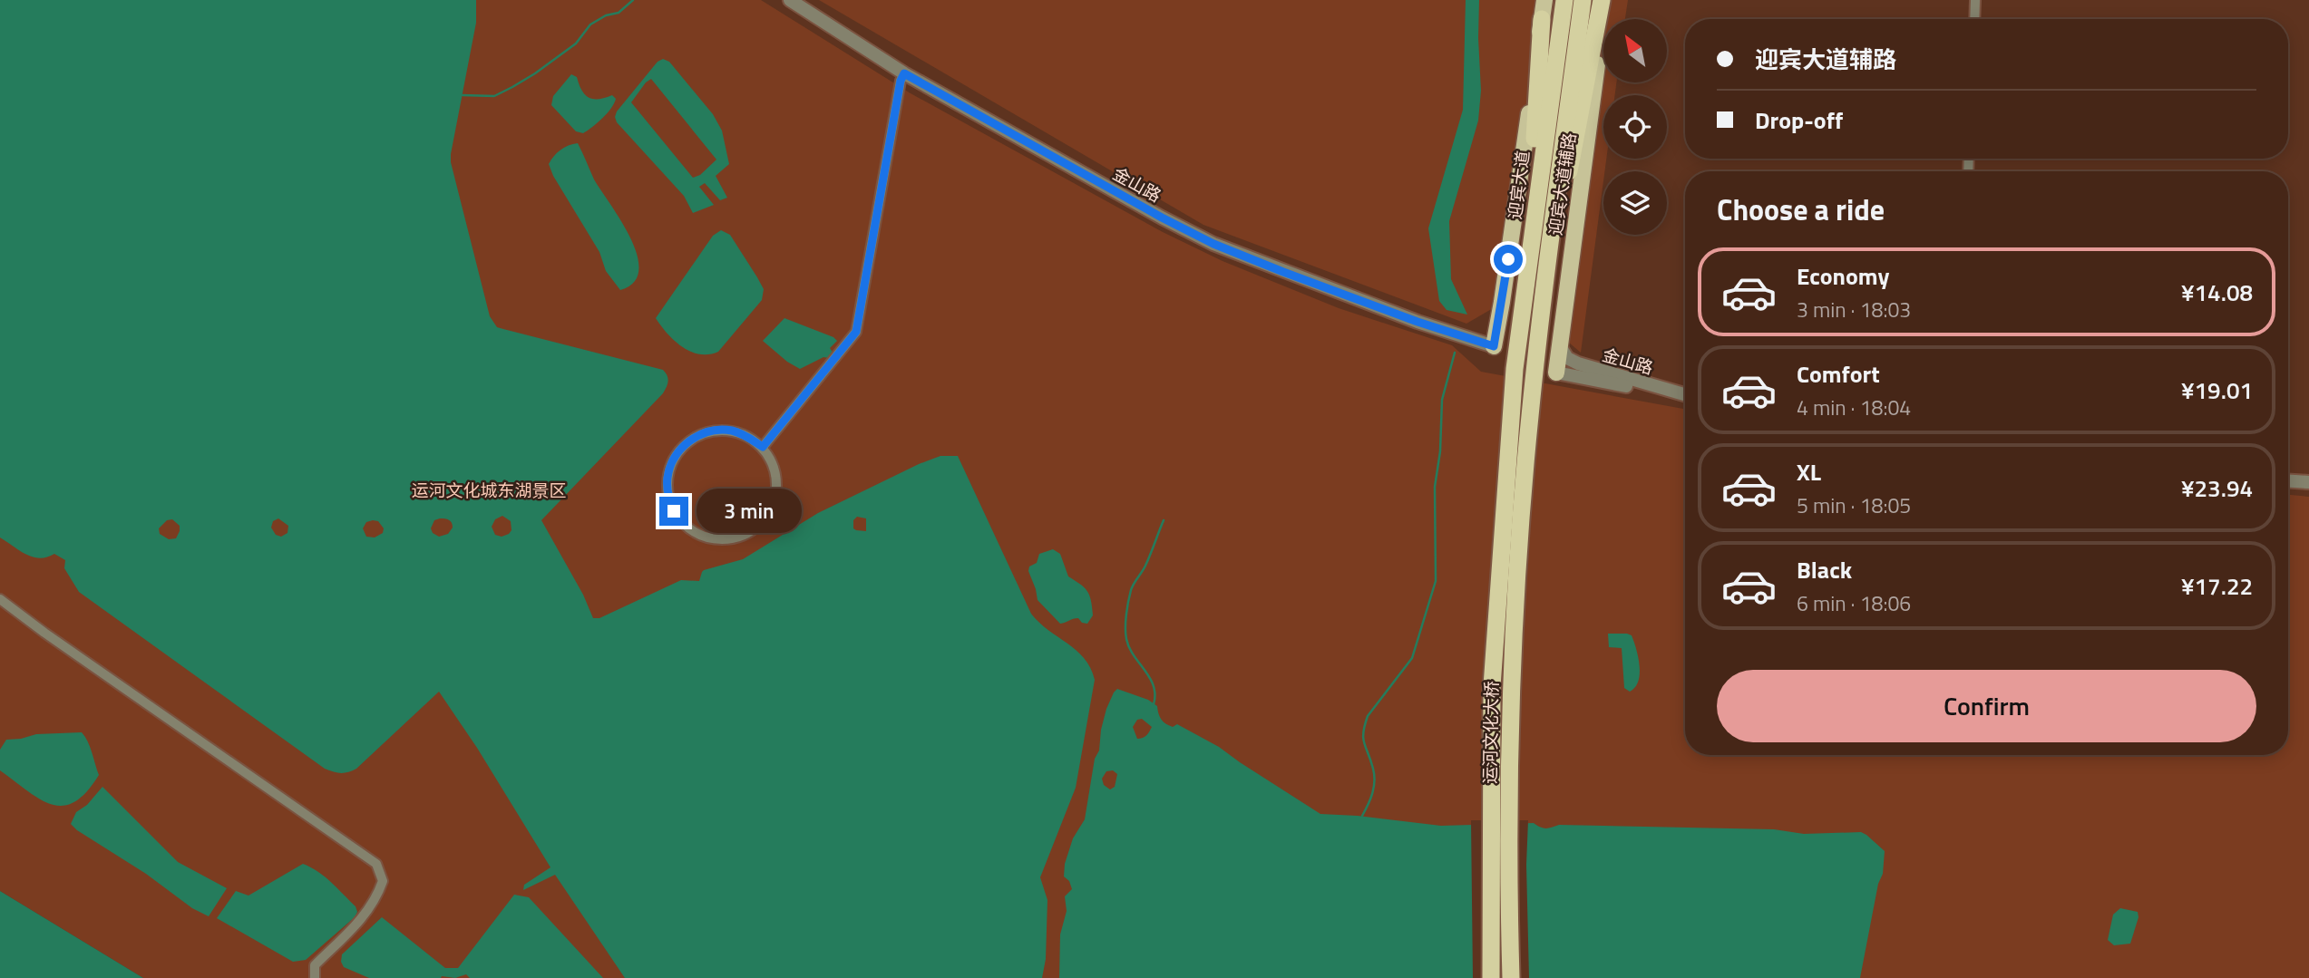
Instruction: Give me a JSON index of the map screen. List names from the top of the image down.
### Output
{
  "streets": {
    "highway": ["迎宾大道", "运河文化大桥"],
    "main road": ["迎宾大道辅路"],
    "street": ["金山路"]
  },
  "crossings": [
    ["金山路", "迎宾大道辅路"],
    ["迎宾大道", "运河文化大桥"]
  ],
  "parks": ["运河文化城东湖景区"],
  "north": "top left",
  "page": {
    "banner": ["迎宾大道辅路", "Drop-off"],
    "heading": "Choose a ride",
    "list": [
      {
        "name": "Economy",
        "note": "3 min · 18:03",
        "value": "¥14.08"
      },
      {
        "name": "Comfort",
        "note": "4 min · 18:04",
        "value": "¥19.01"
      },
      {
        "name": "XL",
        "note": "5 min · 18:05",
        "value": "¥23.94"
      },
      {
        "name": "Black",
        "note": "6 min · 18:06",
        "value": "¥17.22"
      }
    ],
    "bubble": "3 min",
    "buttons": "Confirm"
  }
}
